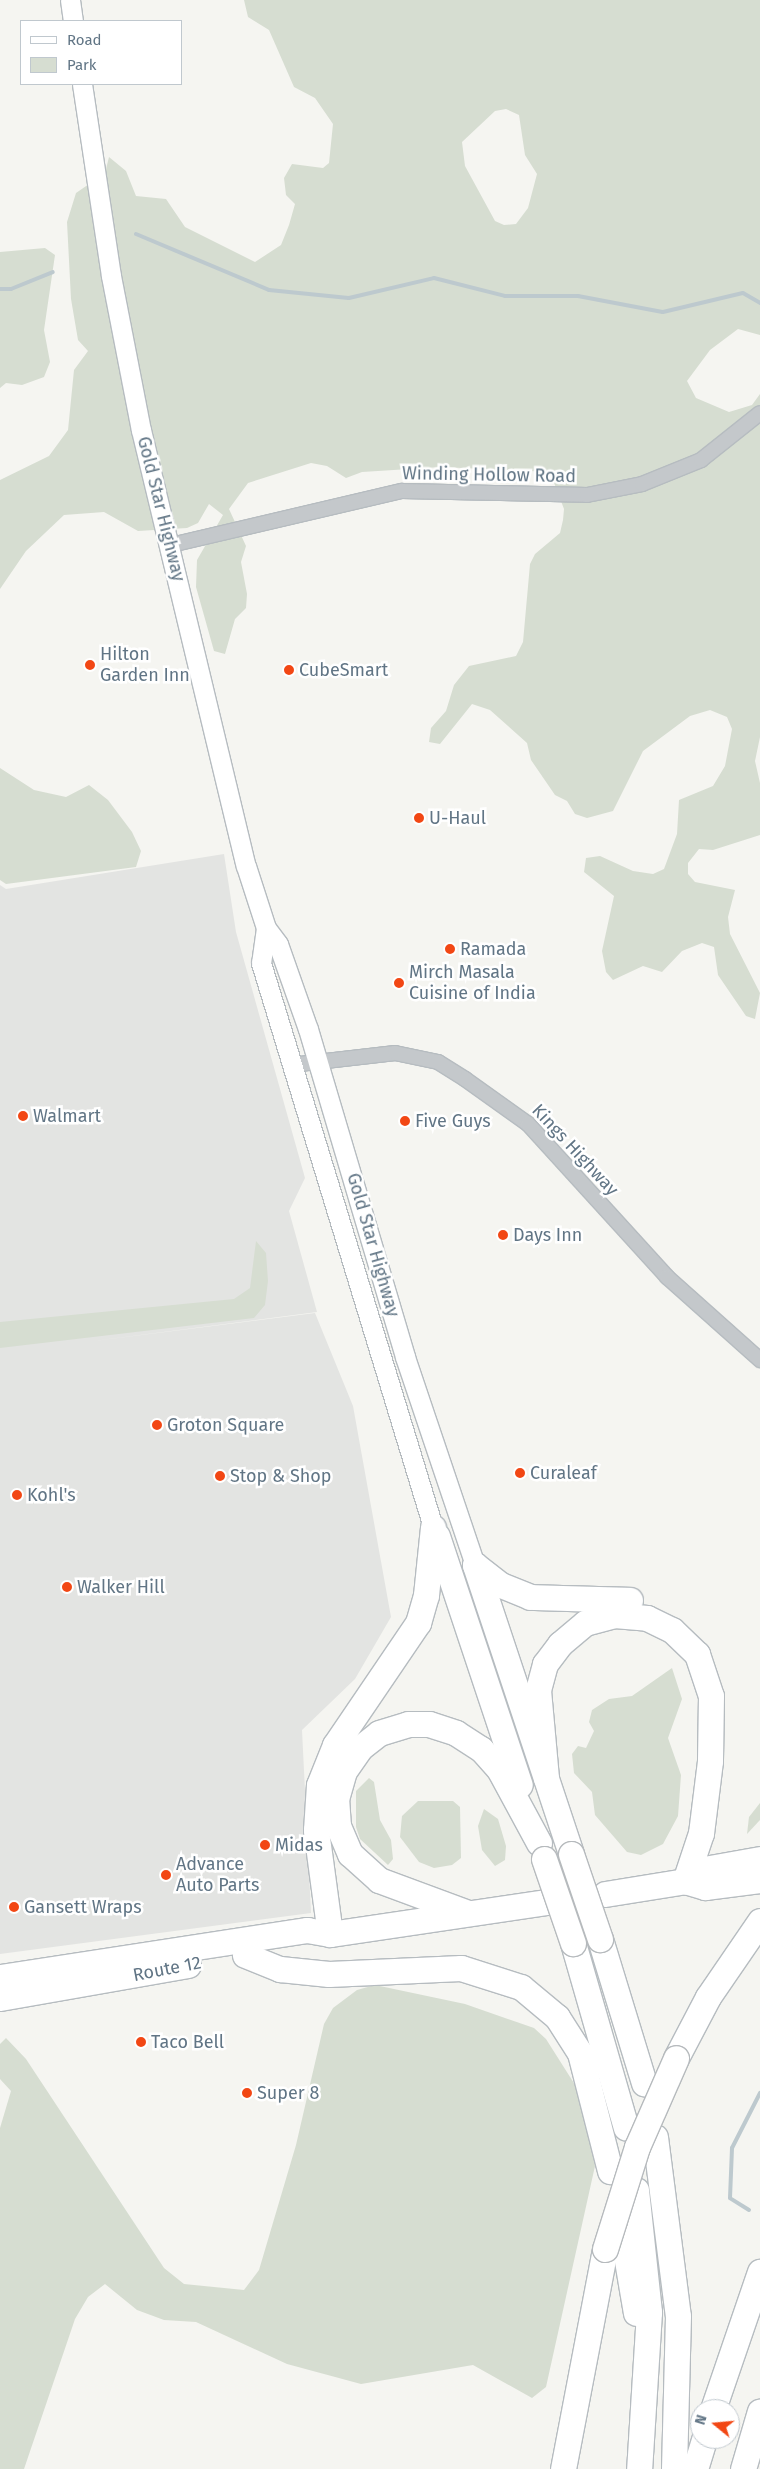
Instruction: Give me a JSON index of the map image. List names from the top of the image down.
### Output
{
  "streets": {
    "highway": ["Route 12"],
    "main road": ["Gold Star Highway"],
    "street": ["Winding Hollow Road", "Kings Highway"]
  },
  "crossings": [
    ["Winding Hollow Road", "Gold Star Highway"],
    ["Gold Star Highway", "Kings Highway"]
  ],
  "places": [
    "Hilton Garden Inn",
    "CubeSmart",
    "U-Haul",
    "Ramada",
    "Mirch Masala Cuisine of India",
    "Walmart",
    "Five Guys",
    "Days Inn",
    "Groton Square",
    "Curaleaf",
    "Stop & Shop",
    "Kohl's",
    "Walker Hill",
    "Midas",
    "Advance Auto Parts",
    "Gansett Wraps",
    "Taco Bell",
    "Super 8"
  ],
  "legend": ["Road", "Park"],
  "north": "left"
}
